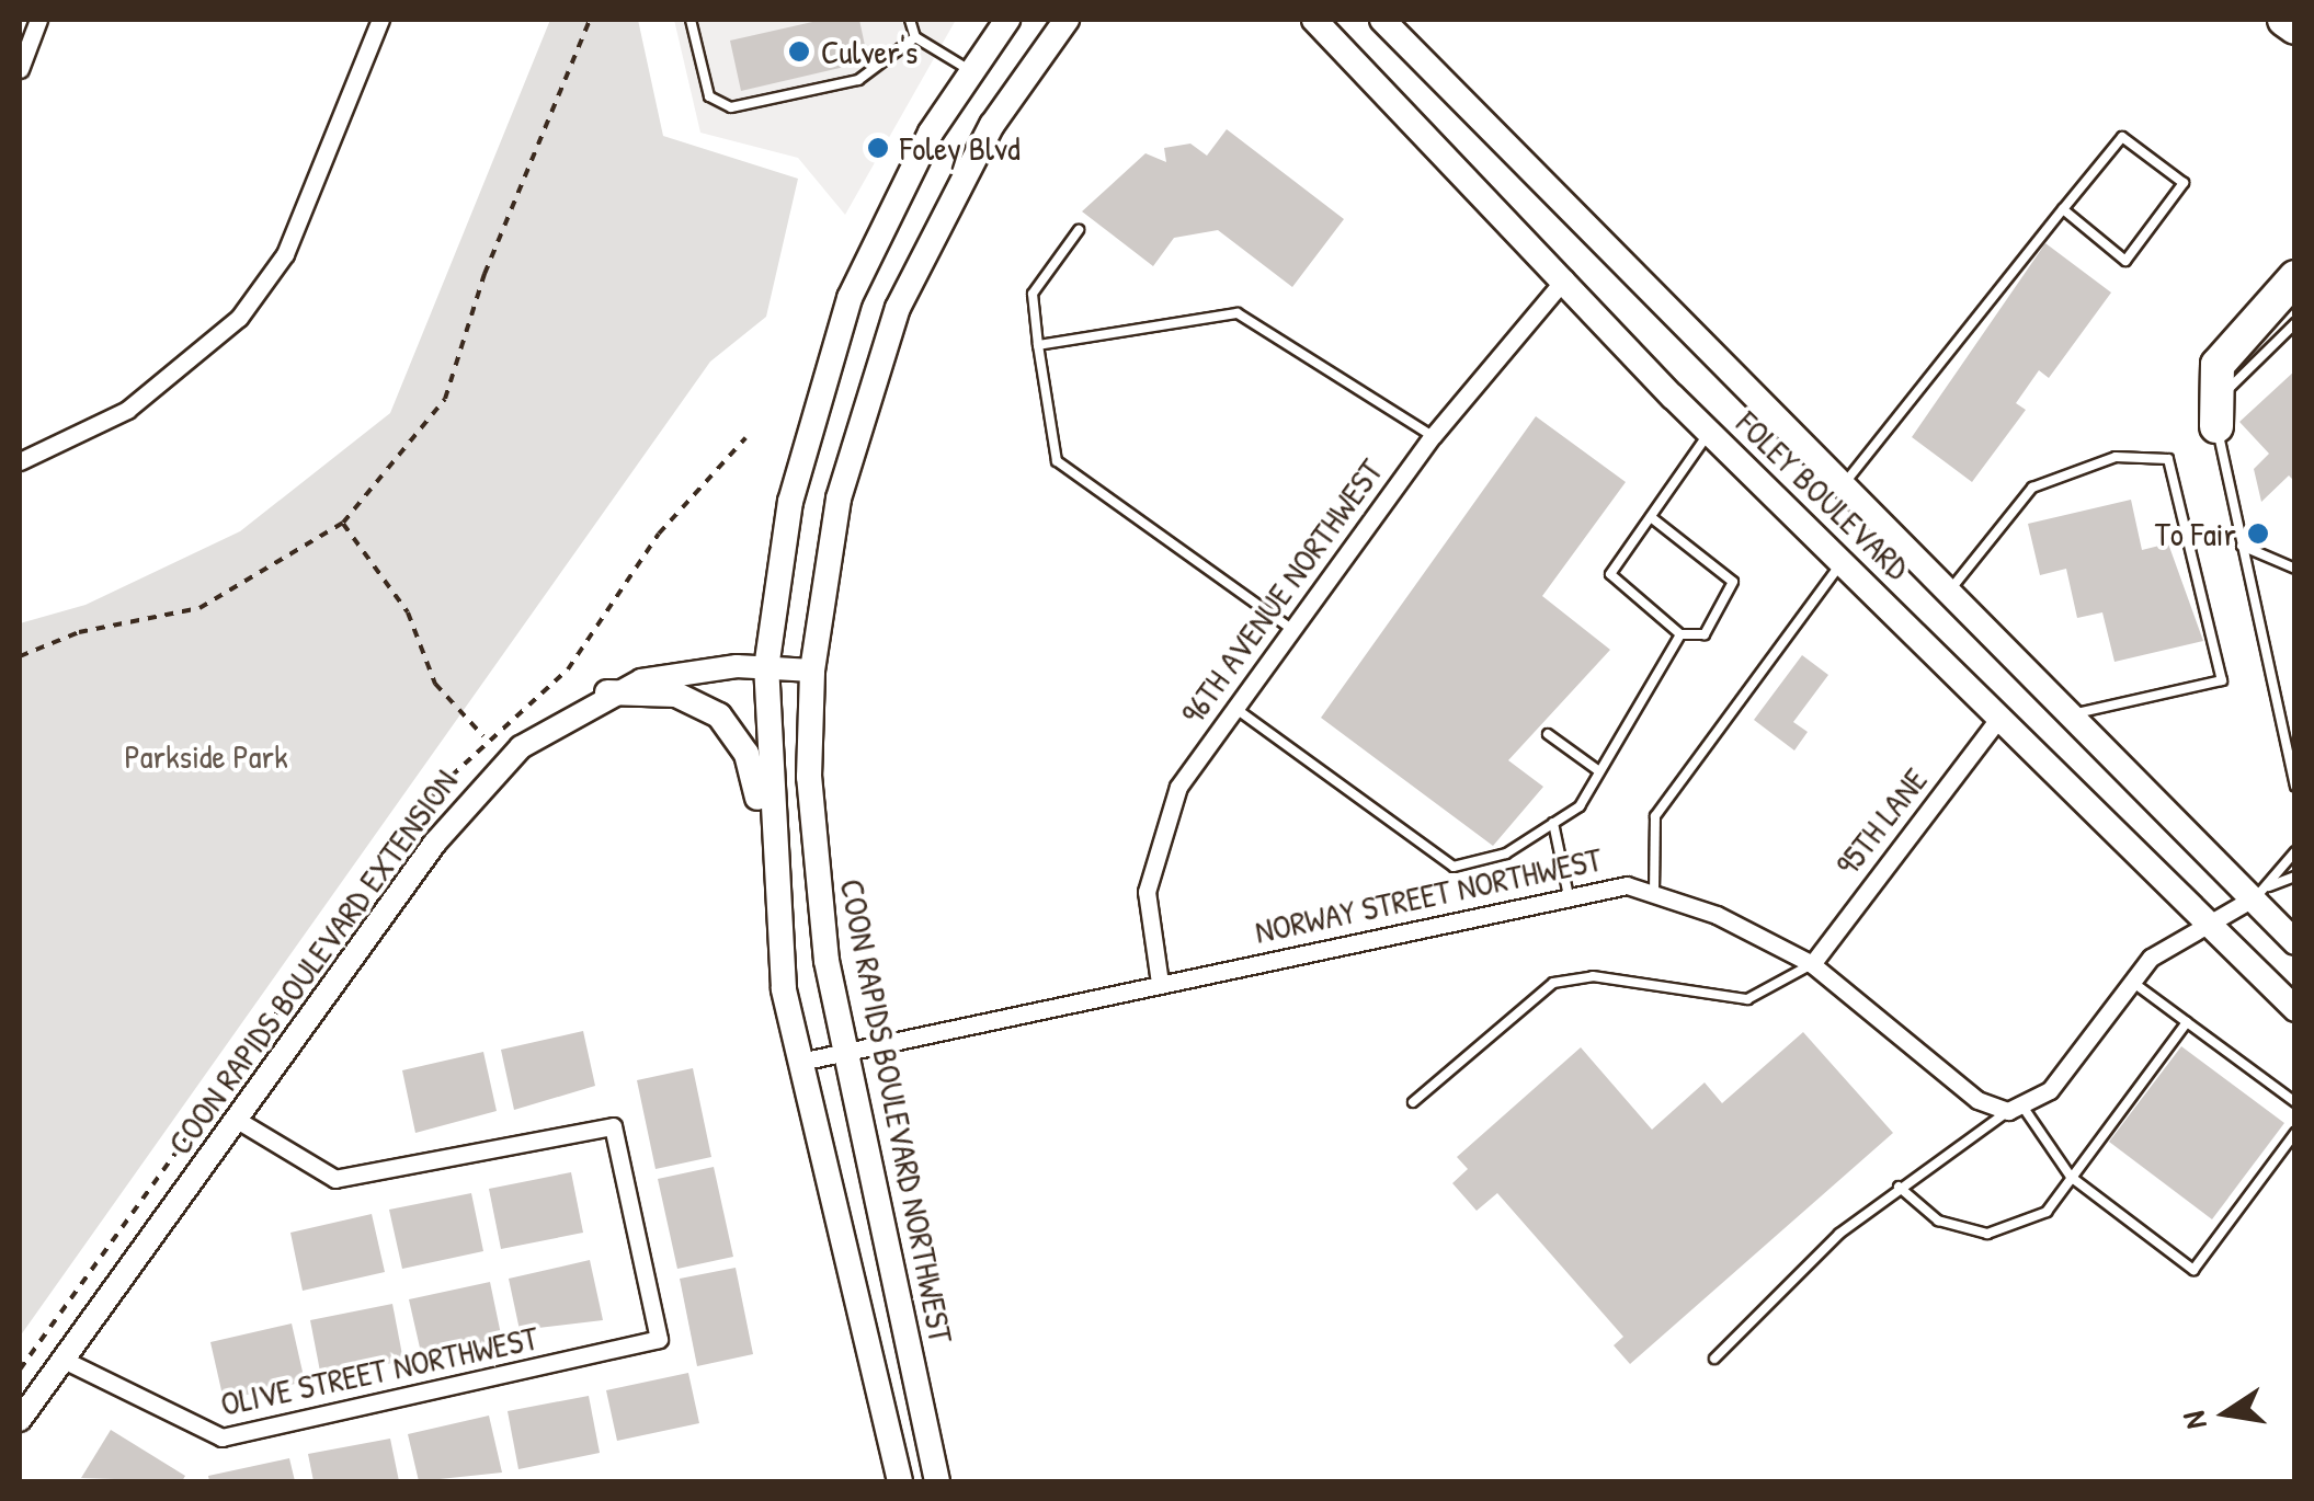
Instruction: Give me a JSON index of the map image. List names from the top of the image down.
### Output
{
  "streets": {
    "main road": ["FOLEY BOULEVARD", "COON RAPIDS BOULEVARD NORTHWEST"],
    "street": [
      "96TH AVENUE NORTHWEST",
      "95TH LANE",
      "NORWAY STREET NORTHWEST",
      "COON RAPIDS BOULEVARD EXTENSION",
      "OLIVE STREET NORTHWEST"
    ]
  },
  "crossings": [
    ["FOLEY BOULEVARD", "96TH AVENUE NORTHWEST"],
    ["FOLEY BOULEVARD", "95TH LANE"],
    ["96TH AVENUE NORTHWEST", "NORWAY STREET NORTHWEST"],
    ["95TH LANE", "NORWAY STREET NORTHWEST"],
    ["NORWAY STREET NORTHWEST", "COON RAPIDS BOULEVARD NORTHWEST"],
    ["COON RAPIDS BOULEVARD EXTENSION", "COON RAPIDS BOULEVARD NORTHWEST"],
    ["COON RAPIDS BOULEVARD EXTENSION", "OLIVE STREET NORTHWEST"]
  ],
  "parks": ["Parkside Park"],
  "places": ["Culver's", "Foley Blvd", "To Fair"],
  "north": "left"
}
